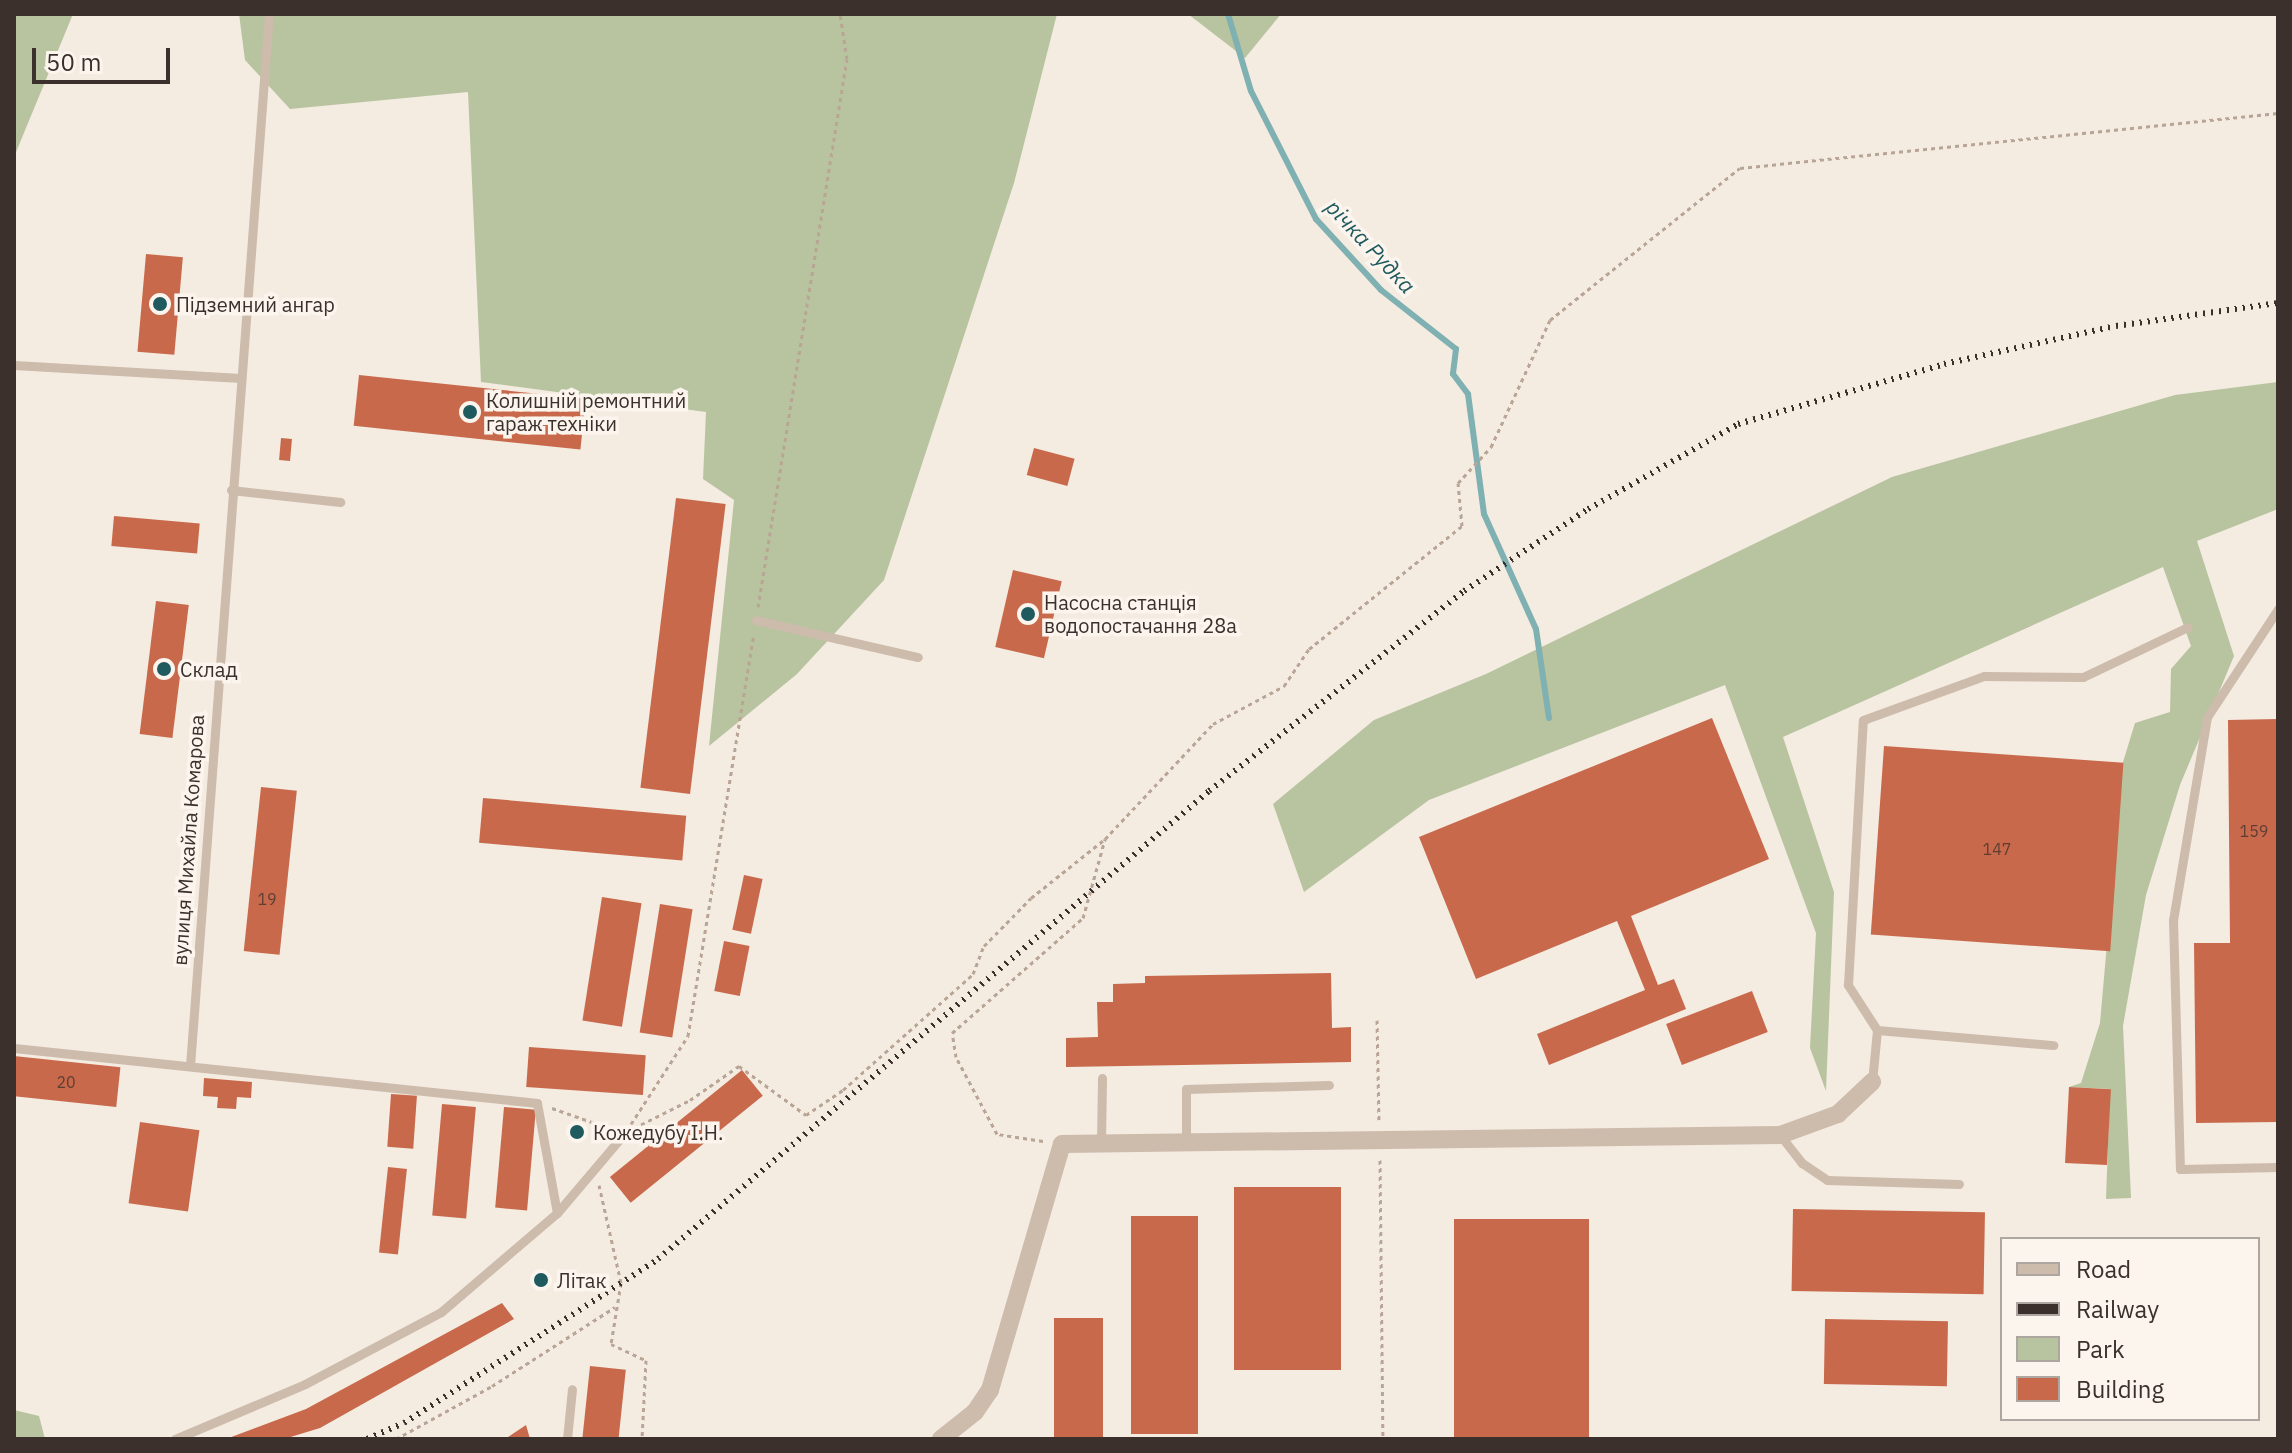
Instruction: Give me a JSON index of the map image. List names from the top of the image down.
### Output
{
  "streets": {
    "lane": ["вулиця Михайла Комарова"]
  },
  "water": ["річка Рудка"],
  "places": [
    "Підземний ангар",
    "Колишній ремонтний гараж техніки",
    "Насосна станція водопостачання 28а",
    "Склад",
    "Кожедубу І.Н.",
    "Літак"
  ],
  "house_numbers": [
    "159",
    "147",
    "19",
    "20"
  ],
  "legend": [
    "Road",
    "Railway",
    "Park",
    "Building"
  ],
  "scale_bar": "50 m"
}
